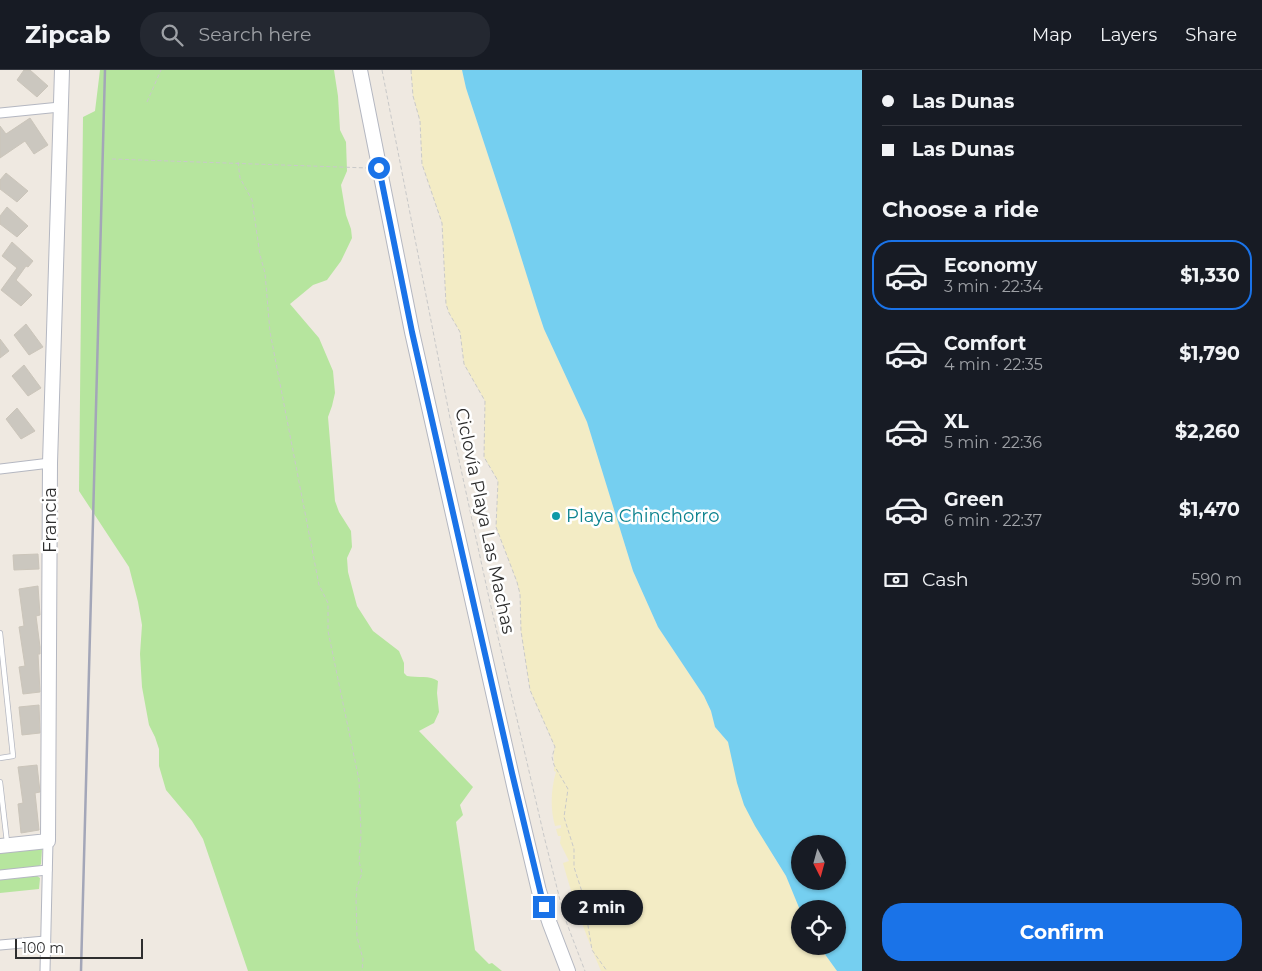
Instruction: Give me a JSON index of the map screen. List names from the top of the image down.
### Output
{
  "streets": {
    "main road": ["Francia"],
    "path": ["Ciclovía Playa Las Machas"]
  },
  "places": ["Playa Chinchorro"],
  "scale_bar": "100 m",
  "north": "bottom",
  "page": {
    "header": "Zipcab",
    "search": "Search here",
    "nav": ["Map", "Layers", "Share"],
    "banner": ["Las Dunas", "Las Dunas"],
    "heading": "Choose a ride",
    "list": [
      {
        "name": "Economy",
        "note": "3 min · 22:34",
        "value": "$1,330"
      },
      {
        "name": "Comfort",
        "note": "4 min · 22:35",
        "value": "$1,790"
      },
      {
        "name": "XL",
        "note": "5 min · 22:36",
        "value": "$2,260"
      },
      {
        "name": "Green",
        "note": "6 min · 22:37",
        "value": "$1,470"
      }
    ],
    "pay": ["Cash", "590 m"],
    "bubble": "2 min",
    "buttons": "Confirm",
    "scale": "100 m"
  }
}
